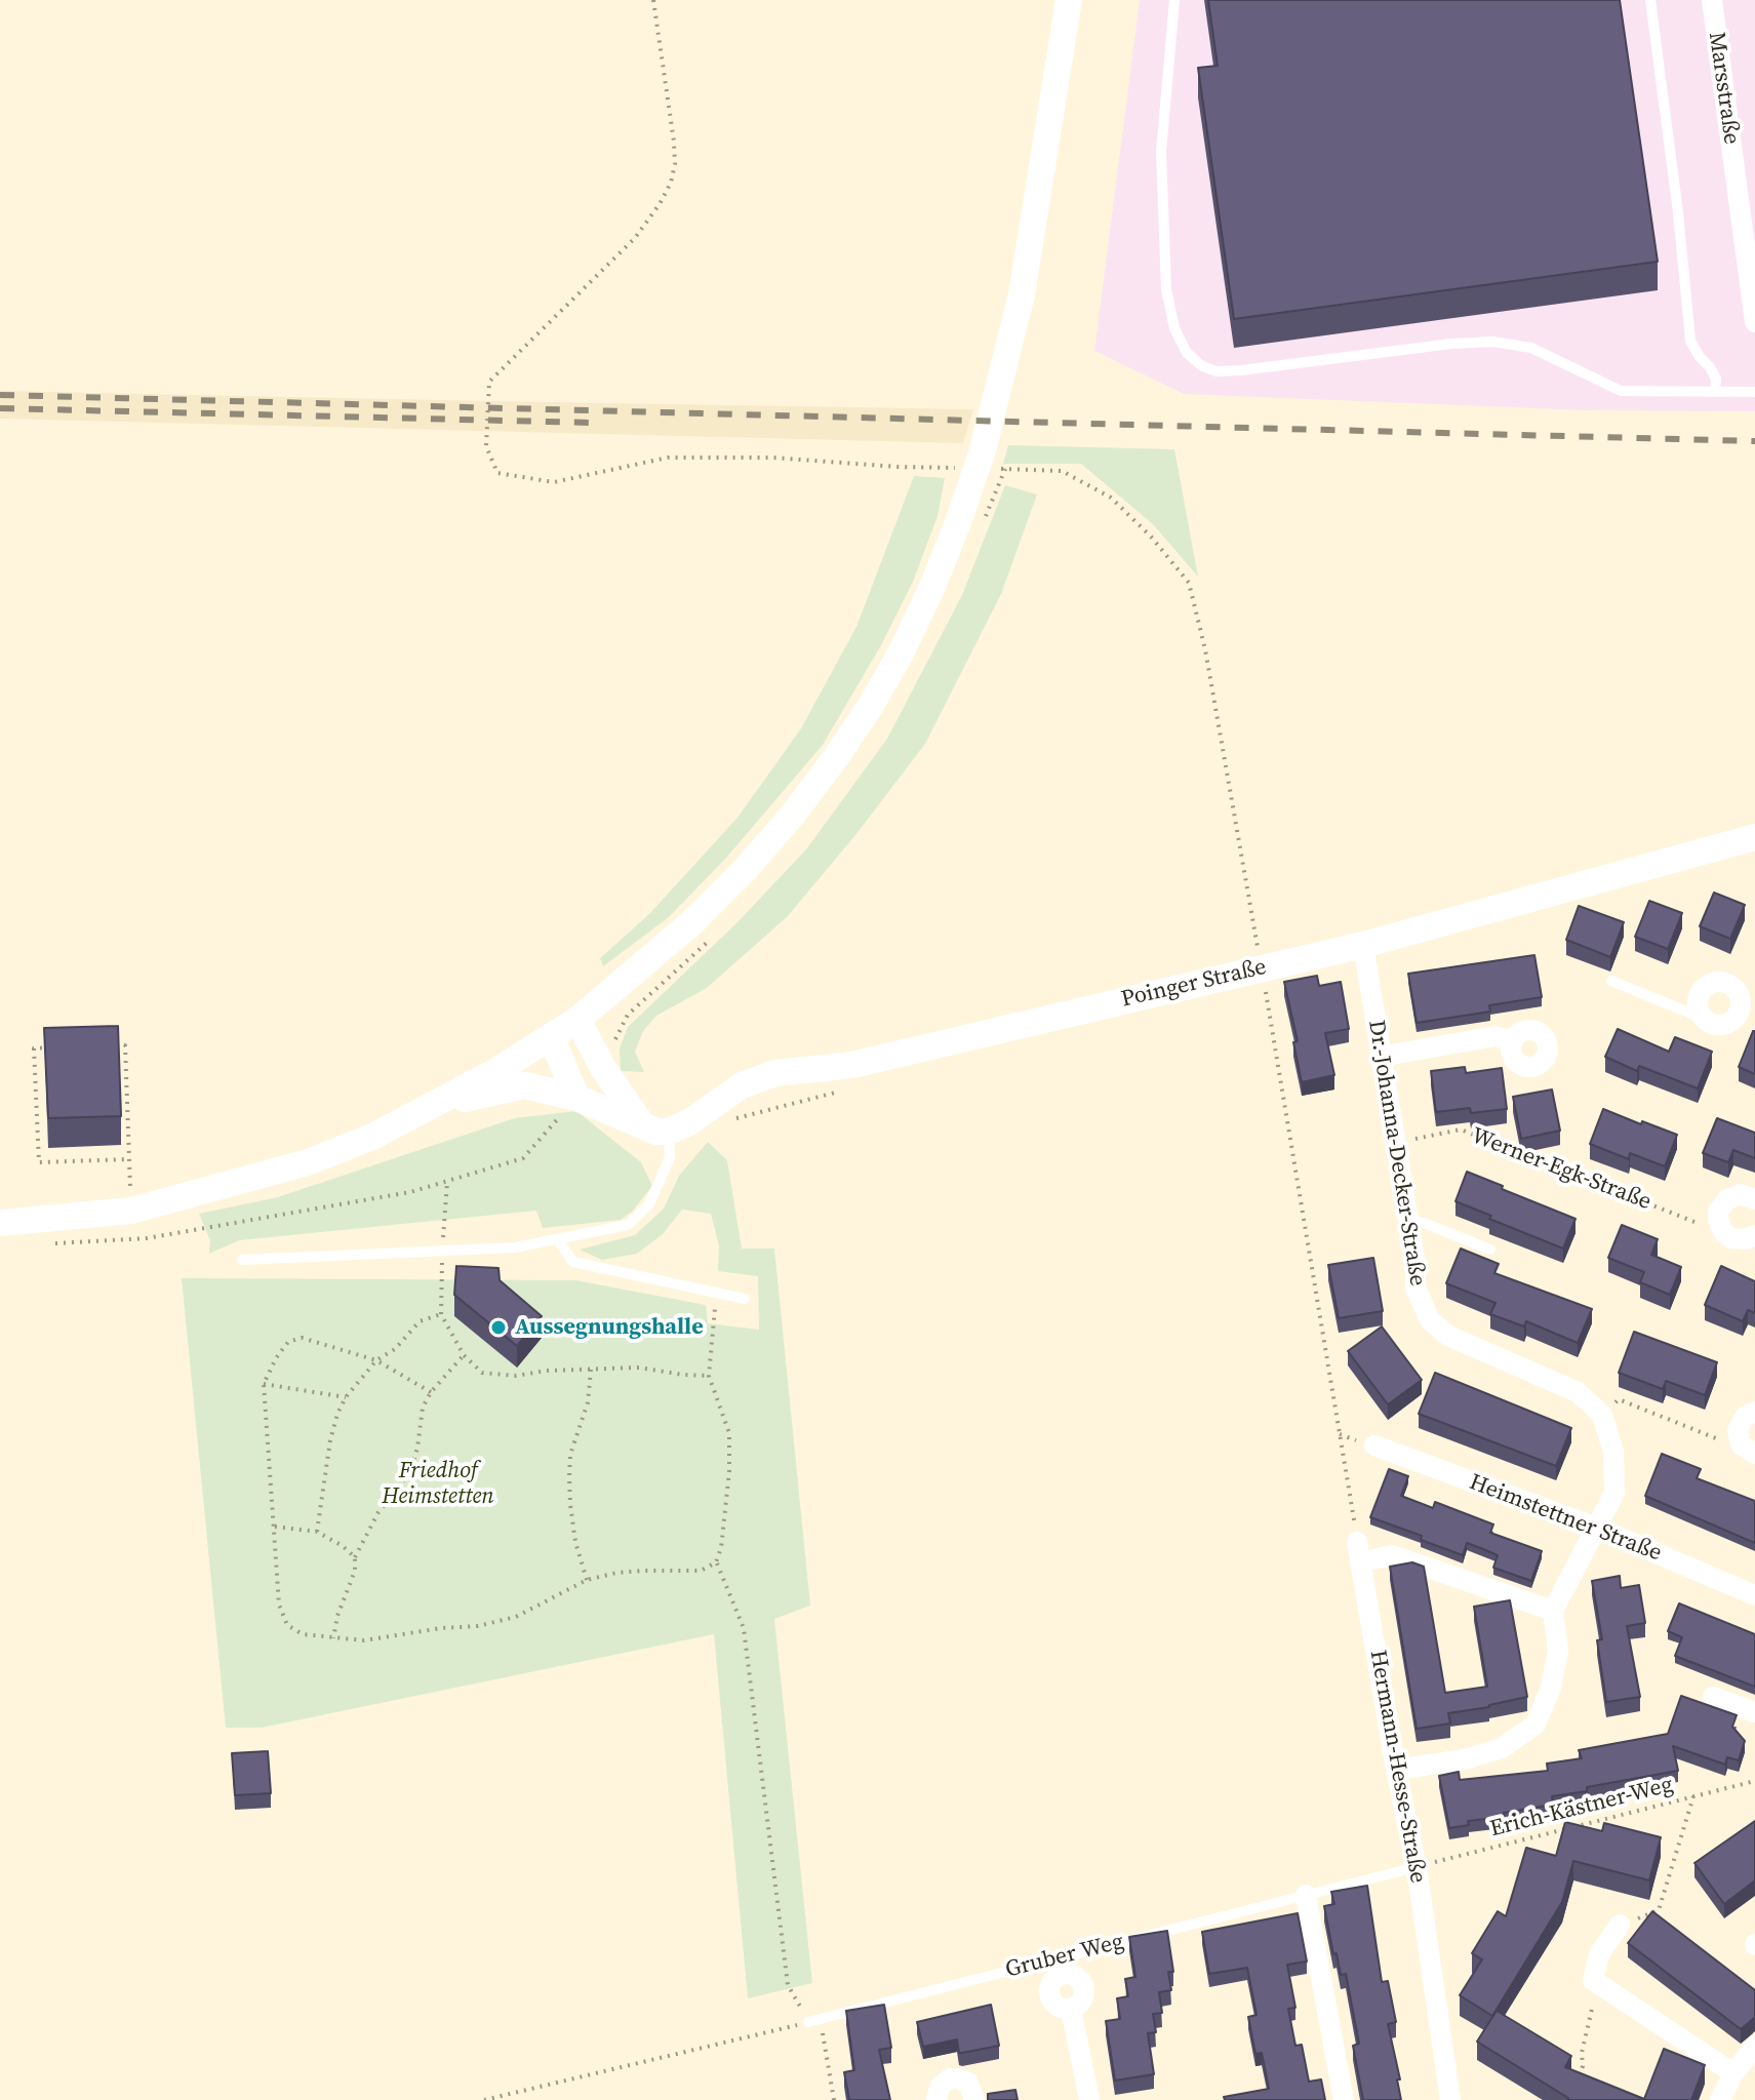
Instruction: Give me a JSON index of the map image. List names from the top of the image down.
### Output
{
  "streets": {
    "street": [
      "Marsstraße",
      "Poinger Straße",
      "Dr.-Johanna-Decker-Straße",
      "Heimstettner Straße",
      "Hermann-Hesse-Straße"
    ],
    "lane": ["Gruber Weg"],
    "path": ["Werner-Egk-Straße", "Erich-Kästner-Weg"]
  },
  "crossings": [
    ["Poinger Straße", "Dr.-Johanna-Decker-Straße"],
    ["Dr.-Johanna-Decker-Straße", "Werner-Egk-Straße"],
    ["Hermann-Hesse-Straße", "Erich-Kästner-Weg"],
    ["Hermann-Hesse-Straße", "Gruber Weg"],
    ["Erich-Kästner-Weg", "Gruber Weg"]
  ],
  "parks": ["Friedhof Heimstetten"],
  "places": ["Aussegnungshalle"]
}
